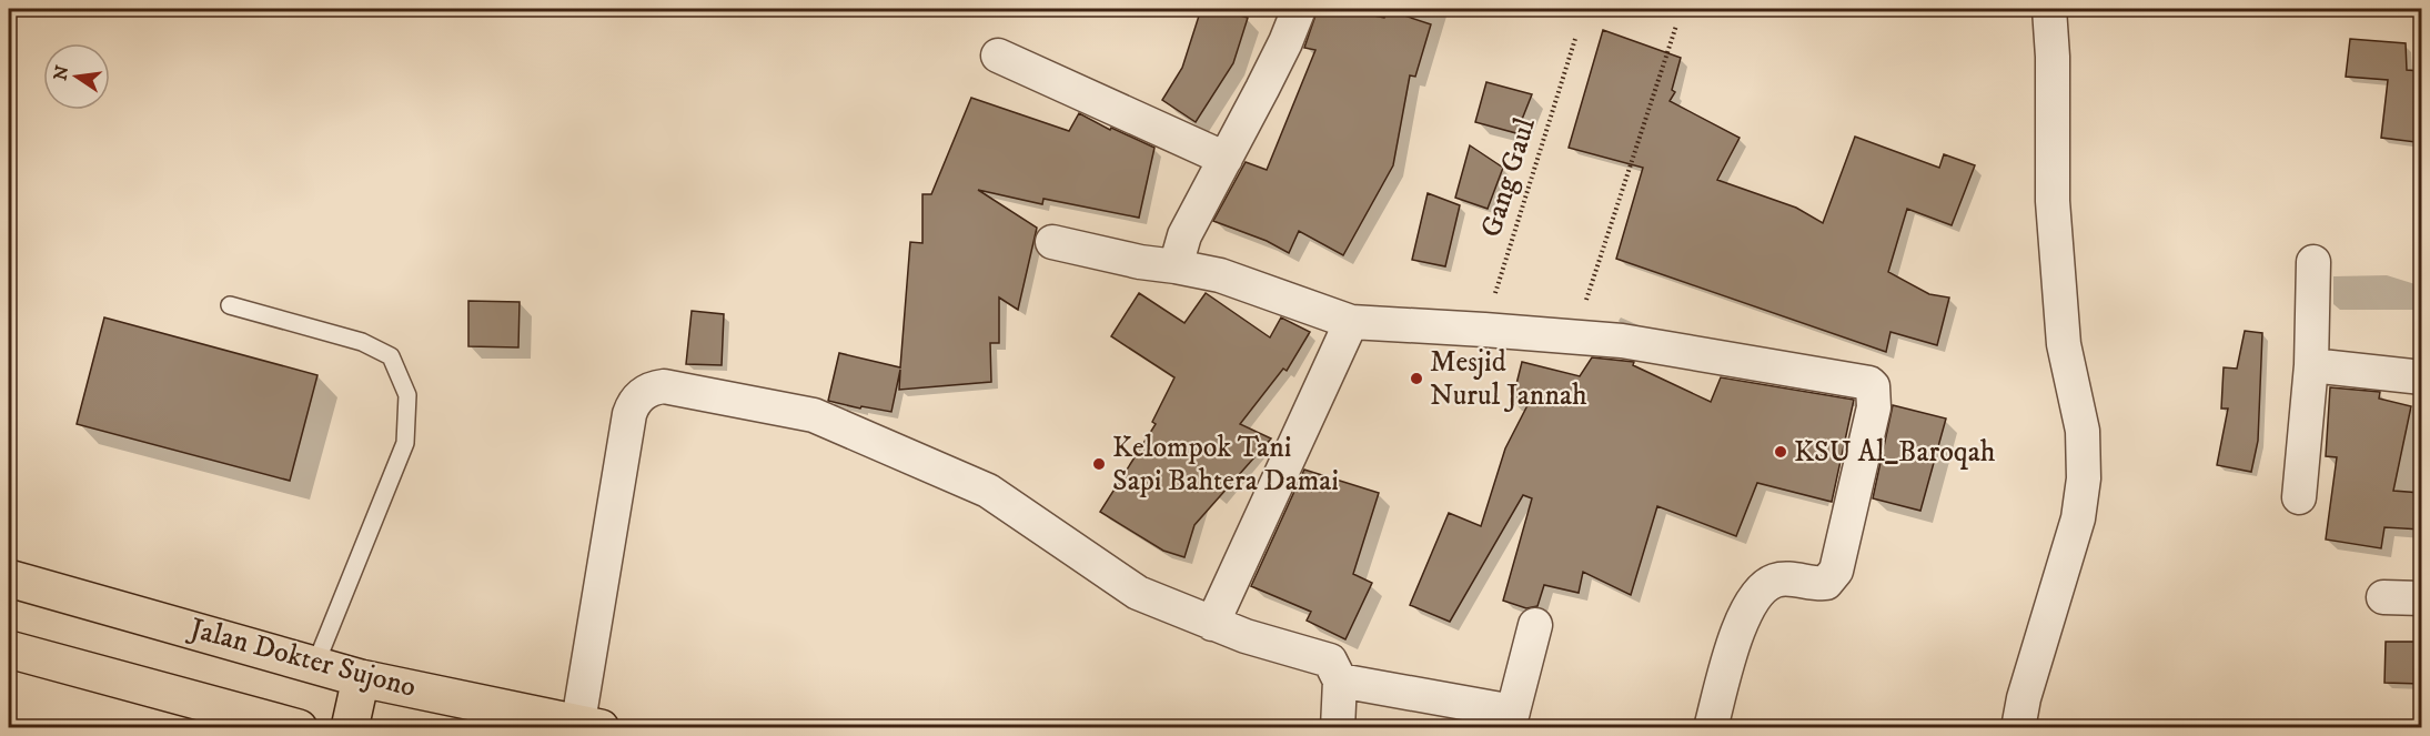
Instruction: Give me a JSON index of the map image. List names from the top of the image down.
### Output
{
  "streets": {
    "highway": ["Jalan Dokter Sujono"],
    "path": ["Gang Gaul"]
  },
  "places": ["Mesjid Nurul Jannah", "KSU Al_Baroqah", "Kelompok Tani Sapi Bahtera Damai"],
  "north": "left"
}
